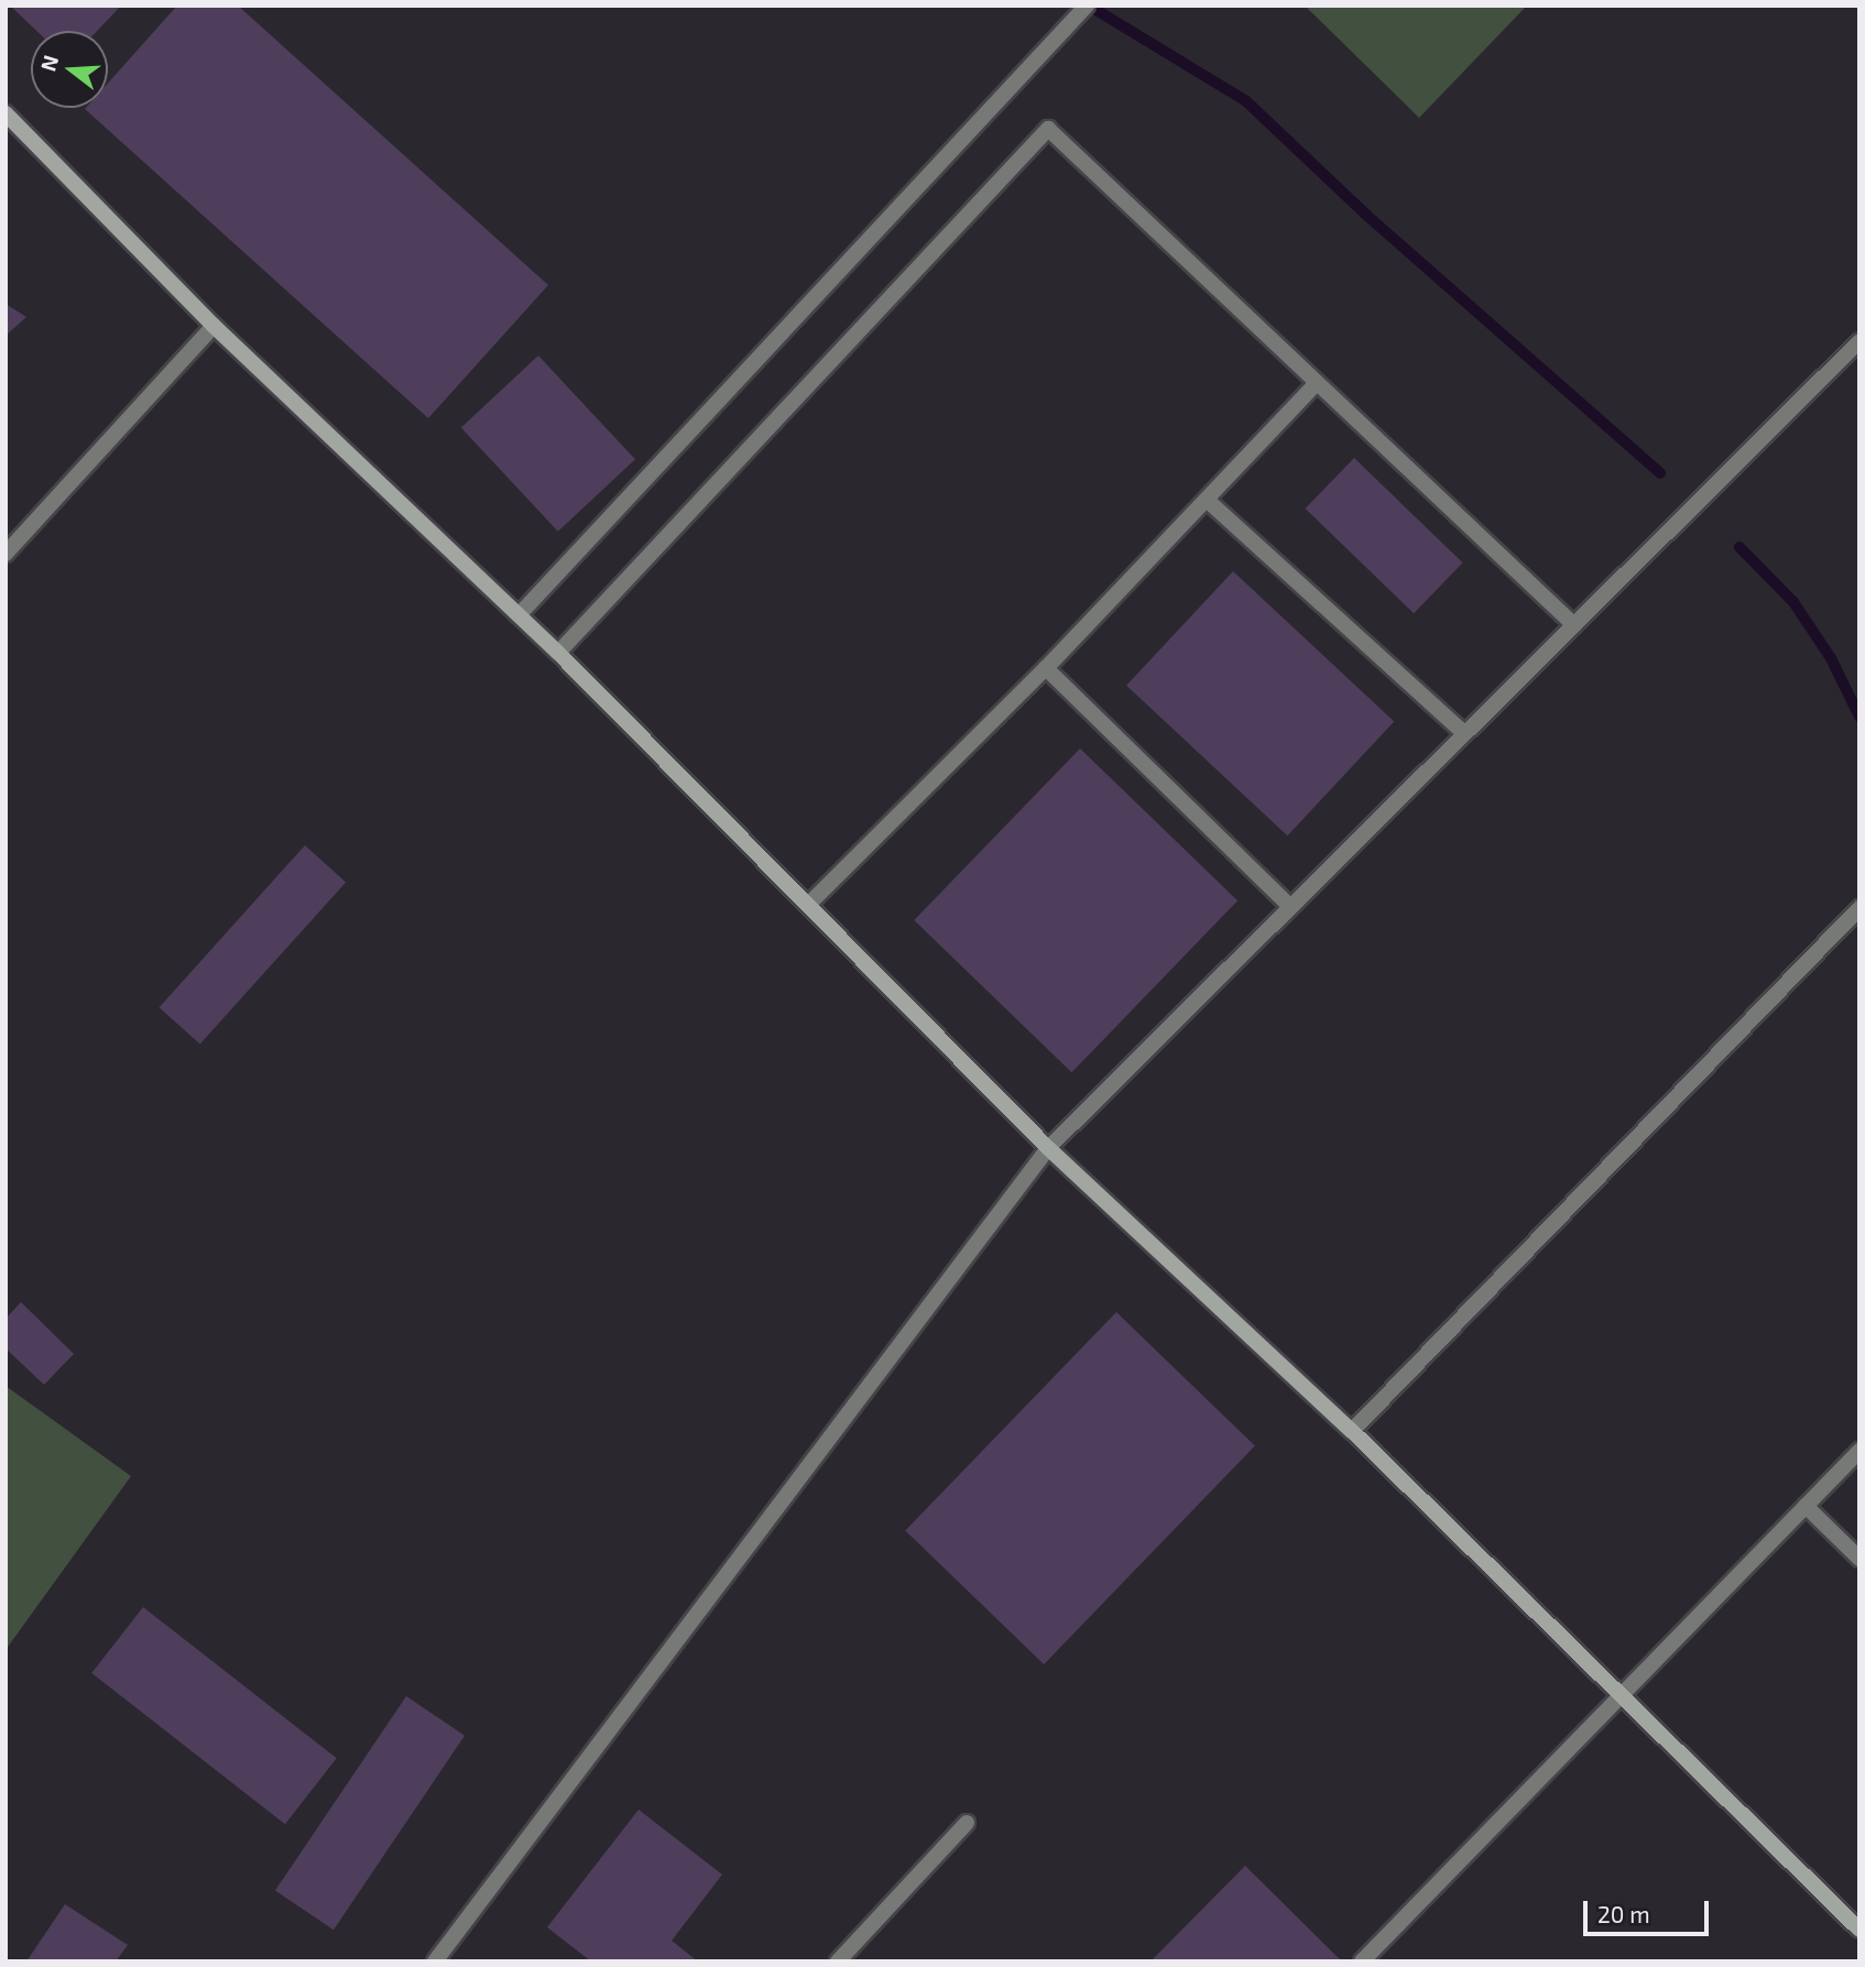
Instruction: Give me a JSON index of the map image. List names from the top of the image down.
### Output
{
  "scale_bar": "20 m",
  "north": "left"
}
